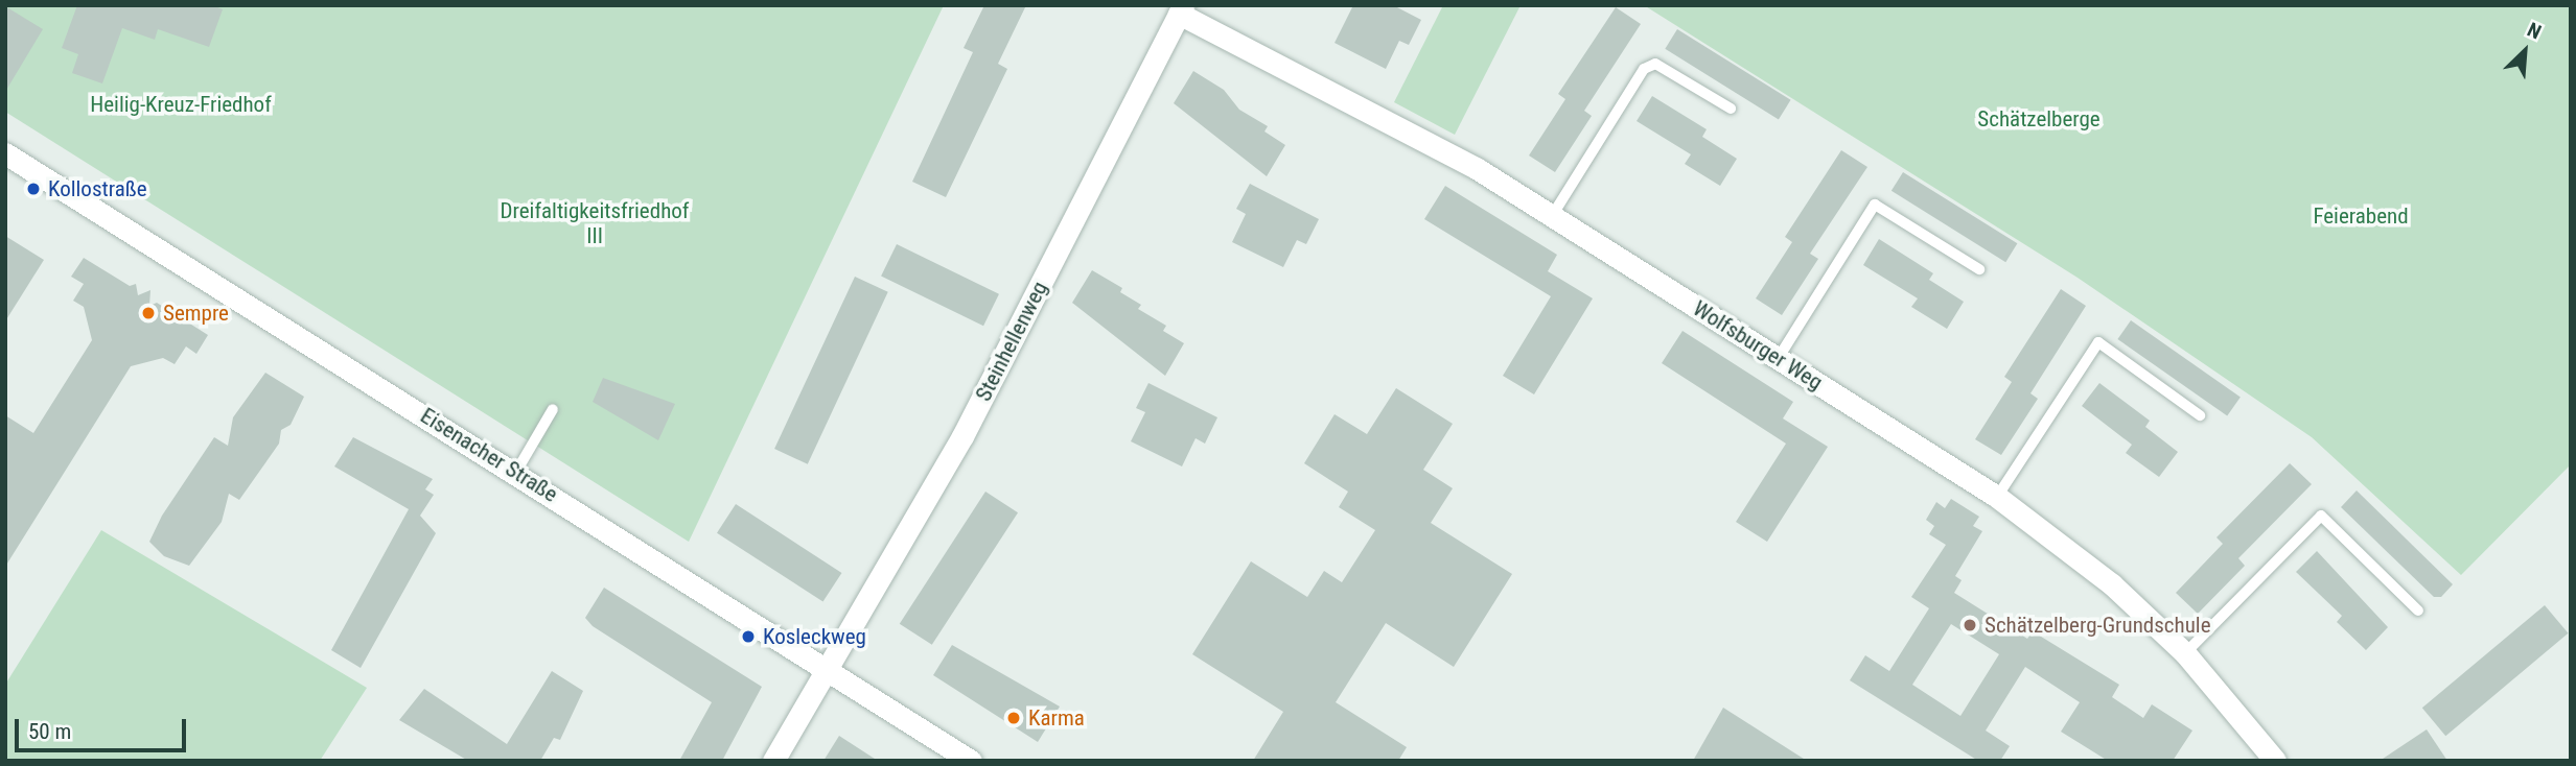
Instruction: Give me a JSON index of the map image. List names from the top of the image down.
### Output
{
  "streets": {
    "street": ["Steinhellenweg", "Wolfsburger Weg", "Eisenacher Straße"]
  },
  "crossings": [
    ["Steinhellenweg", "Wolfsburger Weg"],
    ["Steinhellenweg", "Eisenacher Straße"]
  ],
  "parks": [
    "Heilig-Kreuz-Friedhof",
    "Schätzelberge",
    "Dreifaltigkeitsfriedhof III",
    "Feierabend"
  ],
  "places": [
    "Kollostraße",
    "Sempre",
    "Schätzelberg-Grundschule",
    "Kosleckweg",
    "Karma"
  ],
  "scale_bar": "50 m",
  "north": "top right"
}
